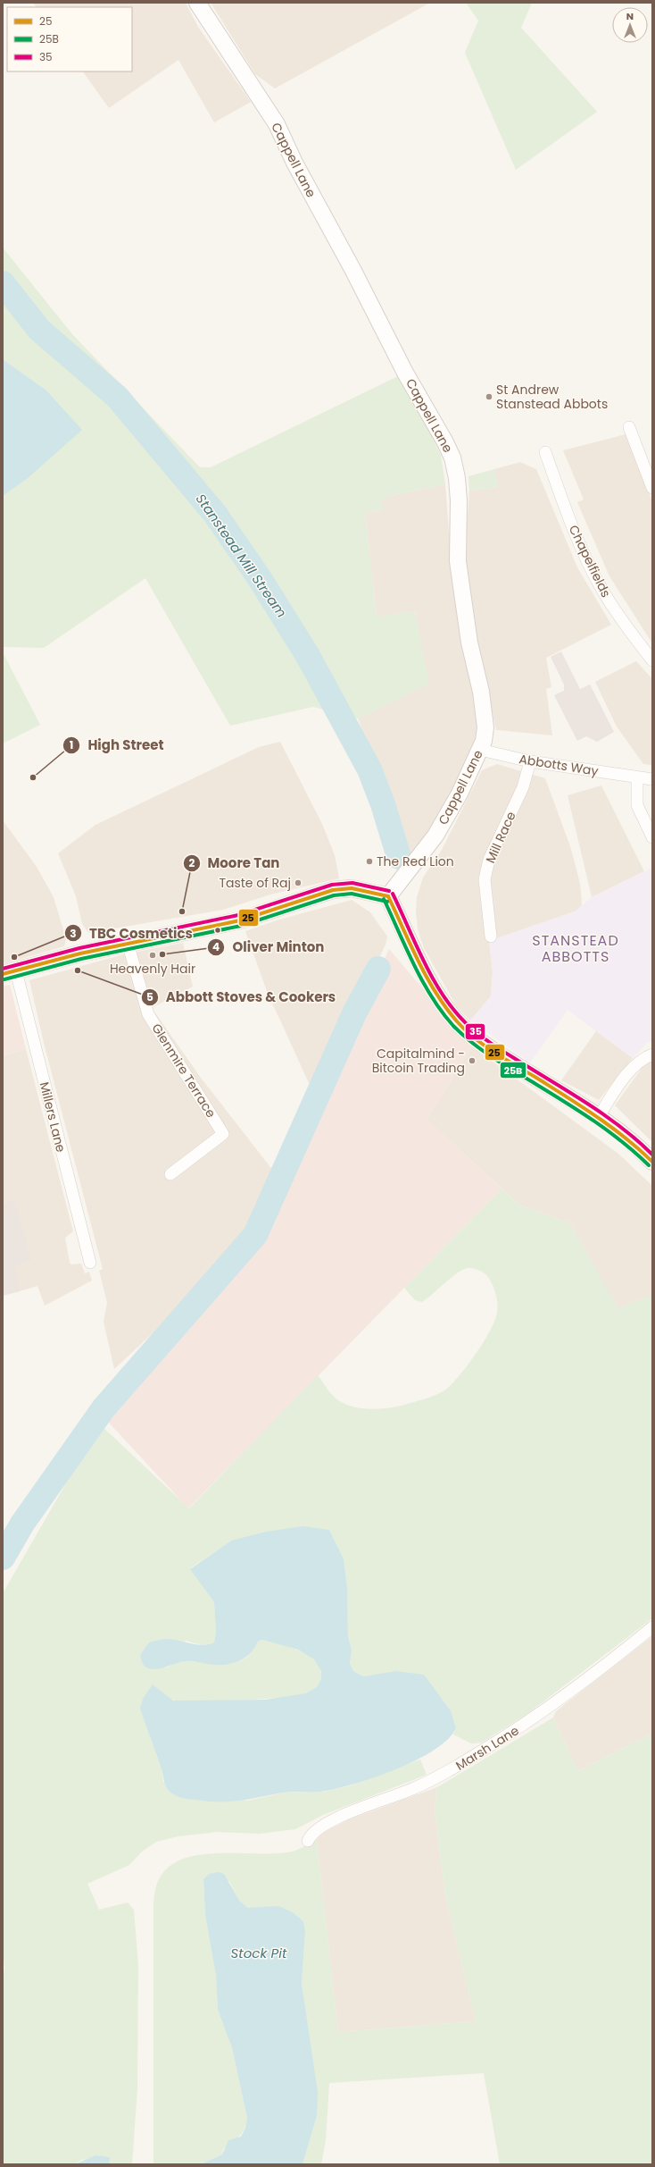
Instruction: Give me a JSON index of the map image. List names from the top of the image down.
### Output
{
  "streets": {
    "street": [
      "Cappell Lane",
      "Chapelfields",
      "Abbotts Way",
      "Mill Race",
      "Glenmire Terrace",
      "Millers Lane",
      "Marsh Lane"
    ]
  },
  "crossings": [
    ["Cappell Lane", "Abbotts Way"],
    ["Abbotts Way", "Mill Race"]
  ],
  "districts": ["STANSTEAD ABBOTTS"],
  "water": ["Stanstead Mill Stream", "Stock Pit"],
  "places": [
    "St Andrew Stanstead Abbots",
    "High Street",
    "The Red Lion",
    "Taste of Raj",
    "Moore Tan",
    "Oliver Minton",
    "Heavenly Hair",
    "TBC Cosmetics",
    "Abbott Stoves & Cookers",
    "Capitalmind - Bitcoin Trading"
  ],
  "lines": ["transit line 35", "transit line 25", "transit line 25B"],
  "legend": ["25", "25B", "35"],
  "north": "top"
}
